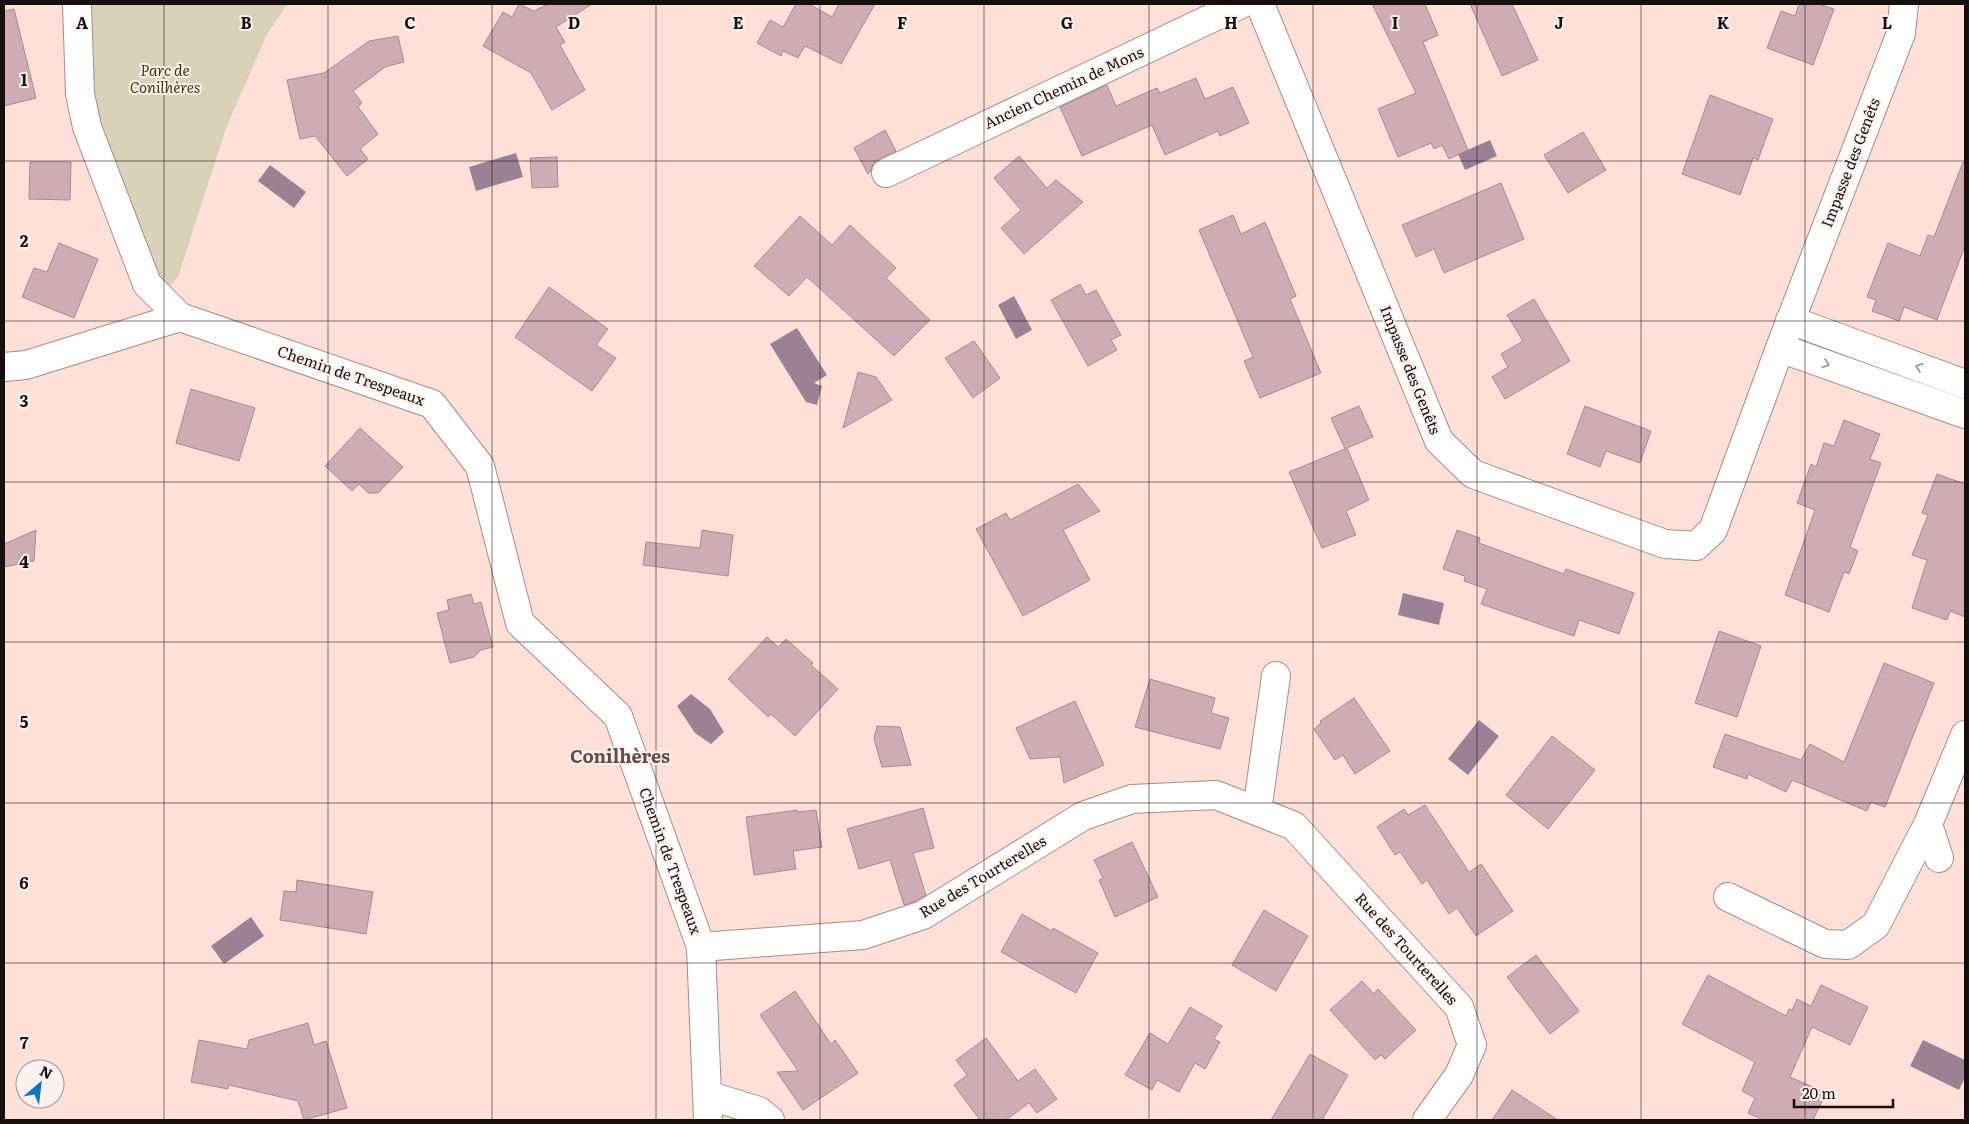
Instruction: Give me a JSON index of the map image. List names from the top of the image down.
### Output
{
  "streets": {
    "street": [
      "Ancien Chemin de Mons",
      "Impasse des Genêts",
      "Chemin de Trespeaux",
      "Rue des Tourterelles"
    ]
  },
  "crossings": [
    ["Chemin de Trespeaux", "Rue des Tourterelles"]
  ],
  "districts": ["Conilhères"],
  "parks": ["Parc de Conilhères"],
  "scale_bar": "20 m",
  "north": "top right",
  "grid": {
    "columns": [
      "A",
      "B",
      "C",
      "D",
      "E",
      "F",
      "G",
      "H",
      "I",
      "J",
      "K",
      "L"
    ],
    "rows": [
      "1",
      "2",
      "3",
      "4",
      "5",
      "6",
      "7"
    ]
  }
}
